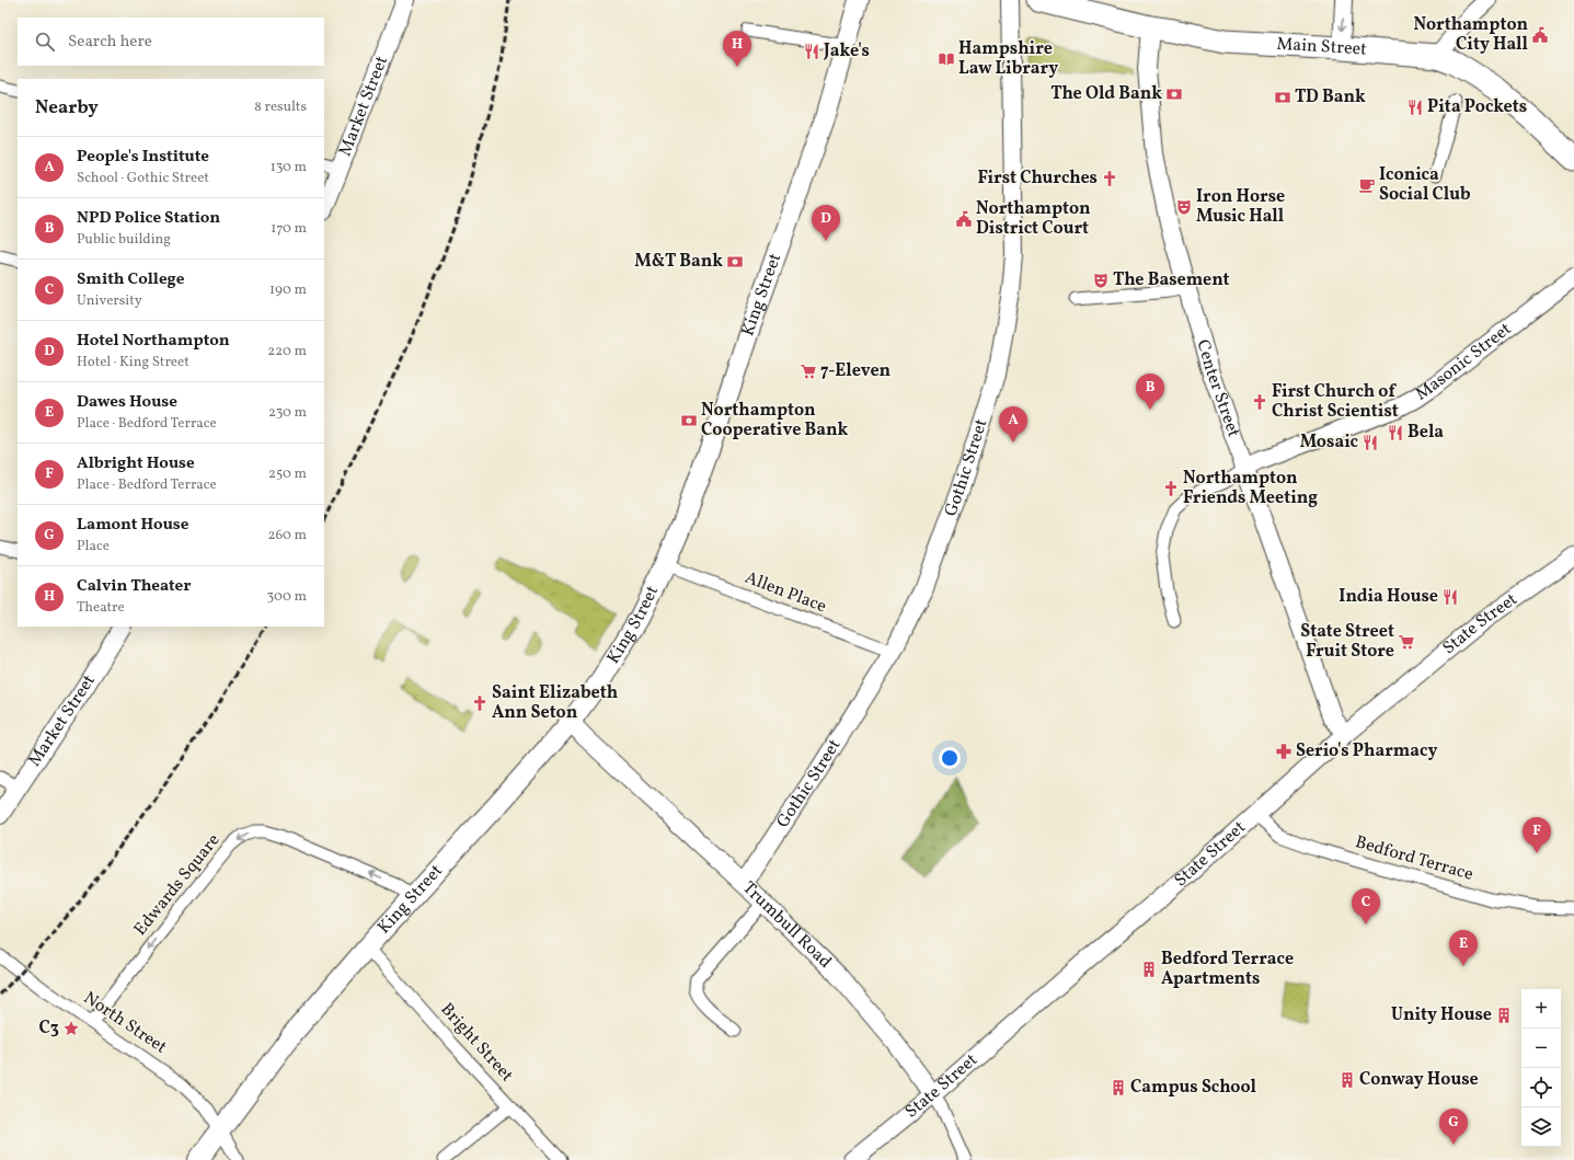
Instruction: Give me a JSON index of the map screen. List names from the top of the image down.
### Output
{
  "streets": {
    "highway": ["Main Street"],
    "main road": ["King Street"],
    "street": [
      "Market Street",
      "Masonic Street",
      "Center Street",
      "Gothic Street",
      "Allen Place",
      "State Street",
      "Bedford Terrace",
      "Edwards Square",
      "Trumbull Road",
      "North Street",
      "Bright Street"
    ]
  },
  "crossings": [
    ["Main Street", "Center Street"],
    ["King Street", "Allen Place"],
    ["King Street", "Edwards Square"],
    ["King Street", "Trumbull Road"],
    ["King Street", "North Street"],
    ["King Street", "Bright Street"],
    ["Masonic Street", "Center Street"],
    ["Center Street", "State Street"],
    ["Gothic Street", "Allen Place"],
    ["Gothic Street", "Trumbull Road"],
    ["State Street", "Bedford Terrace"],
    ["State Street", "Trumbull Road"],
    ["Edwards Square", "North Street"]
  ],
  "one_way": ["Edwards Square"],
  "places": {
    "public building": ["Northampton City Hall", "Northampton District Court"],
    "restaurant": [
      "Jake's",
      "Pita Pockets",
      "Bela",
      "Mosaic",
      "India House"
    ],
    "library": ["Hampshire Law Library"],
    "bank": [
      "The Old Bank",
      "TD Bank",
      "M&T Bank",
      "Northampton Cooperative Bank"
    ],
    "church": [
      "First Churches",
      "First Church of Christ Scientist",
      "Northampton Friends Meeting",
      "Saint Elizabeth Ann Seton"
    ],
    "cafe": ["Iconica Social Club"],
    "theatre": ["Iron Horse Music Hall", "The Basement"],
    "supermarket": ["7-Eleven", "State Street Fruit Store"],
    "pharmacy": ["Serio's Pharmacy"],
    "building": [
      "Bedford Terrace Apartments",
      "Unity House",
      "Conway House",
      "Campus School"
    ],
    "place": ["C3"]
  },
  "page": {
    "search": "Search here",
    "pins": [
      "H",
      "D",
      "B",
      "A",
      "F",
      "C",
      "E",
      "G"
    ],
    "heading": ["Nearby", "8 results"],
    "list": [
      {
        "mark": "A",
        "name": "People's Institute",
        "note": "School · Gothic Street",
        "value": "130 m"
      },
      {
        "mark": "B",
        "name": "NPD Police Station",
        "note": "Public building",
        "value": "170 m"
      },
      {
        "mark": "C",
        "name": "Smith College",
        "note": "University",
        "value": "190 m"
      },
      {
        "mark": "D",
        "name": "Hotel Northampton",
        "note": "Hotel · King Street",
        "value": "220 m"
      },
      {
        "mark": "E",
        "name": "Dawes House",
        "note": "Place · Bedford Terrace",
        "value": "230 m"
      },
      {
        "mark": "F",
        "name": "Albright House",
        "note": "Place · Bedford Terrace",
        "value": "250 m"
      },
      {
        "mark": "G",
        "name": "Lamont House",
        "note": "Place",
        "value": "260 m"
      },
      {
        "mark": "H",
        "name": "Calvin Theater",
        "note": "Theatre",
        "value": "300 m"
      }
    ],
    "map_buttons": ["+", "−"]
  }
}
